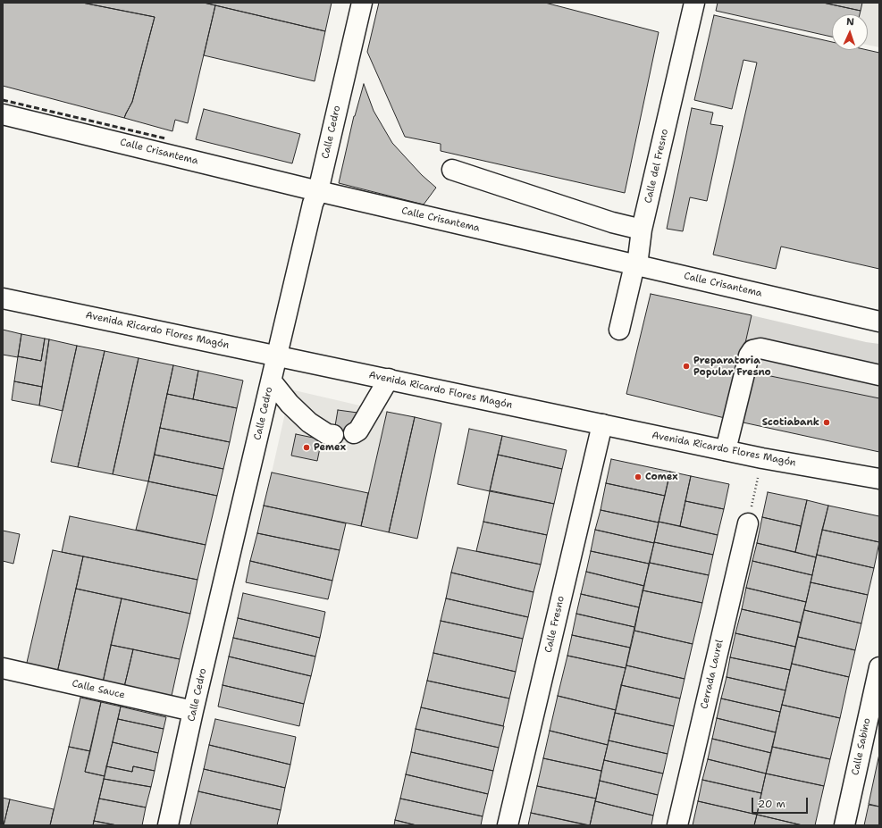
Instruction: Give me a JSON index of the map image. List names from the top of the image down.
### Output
{
  "streets": {
    "street": [
      "Calle Cedro",
      "Calle Crisantema",
      "Calle del Fresno",
      "Avenida Ricardo Flores Magón",
      "Calle Fresno",
      "Cerrada Laurel",
      "Calle Sauce",
      "Calle Sabino"
    ]
  },
  "crossings": [
    ["Calle Cedro", "Calle Crisantema"],
    ["Calle Cedro", "Avenida Ricardo Flores Magón"],
    ["Calle Cedro", "Calle Sauce"],
    ["Calle Crisantema", "Calle del Fresno"],
    ["Avenida Ricardo Flores Magón", "Calle Fresno"]
  ],
  "places": [
    "Preparatoria Popular Fresno",
    "Scotiabank",
    "Pemex",
    "Comex"
  ],
  "scale_bar": "20 m",
  "north": "top"
}
